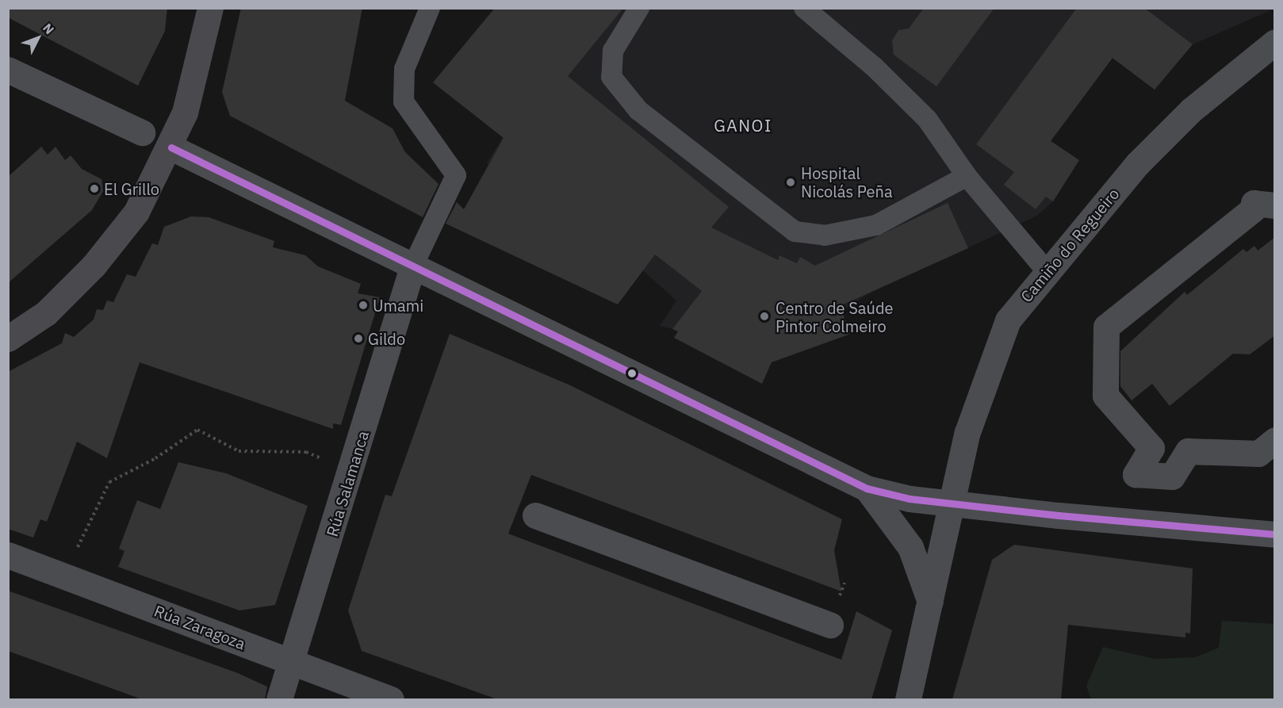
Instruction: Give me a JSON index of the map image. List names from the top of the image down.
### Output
{
  "streets": {
    "street": ["Camiño do Regueiro", "Rúa Salamanca", "Rúa Zaragoza"]
  },
  "crossings": [
    ["Rúa Salamanca", "Rúa Zaragoza"]
  ],
  "districts": ["GANOI"],
  "places": [
    "Hospital Nicolás Peña",
    "El Grillo",
    "Umami",
    "Centro de Saúde Pintor Colmeiro",
    "Gildo"
  ],
  "north": "top right"
}
